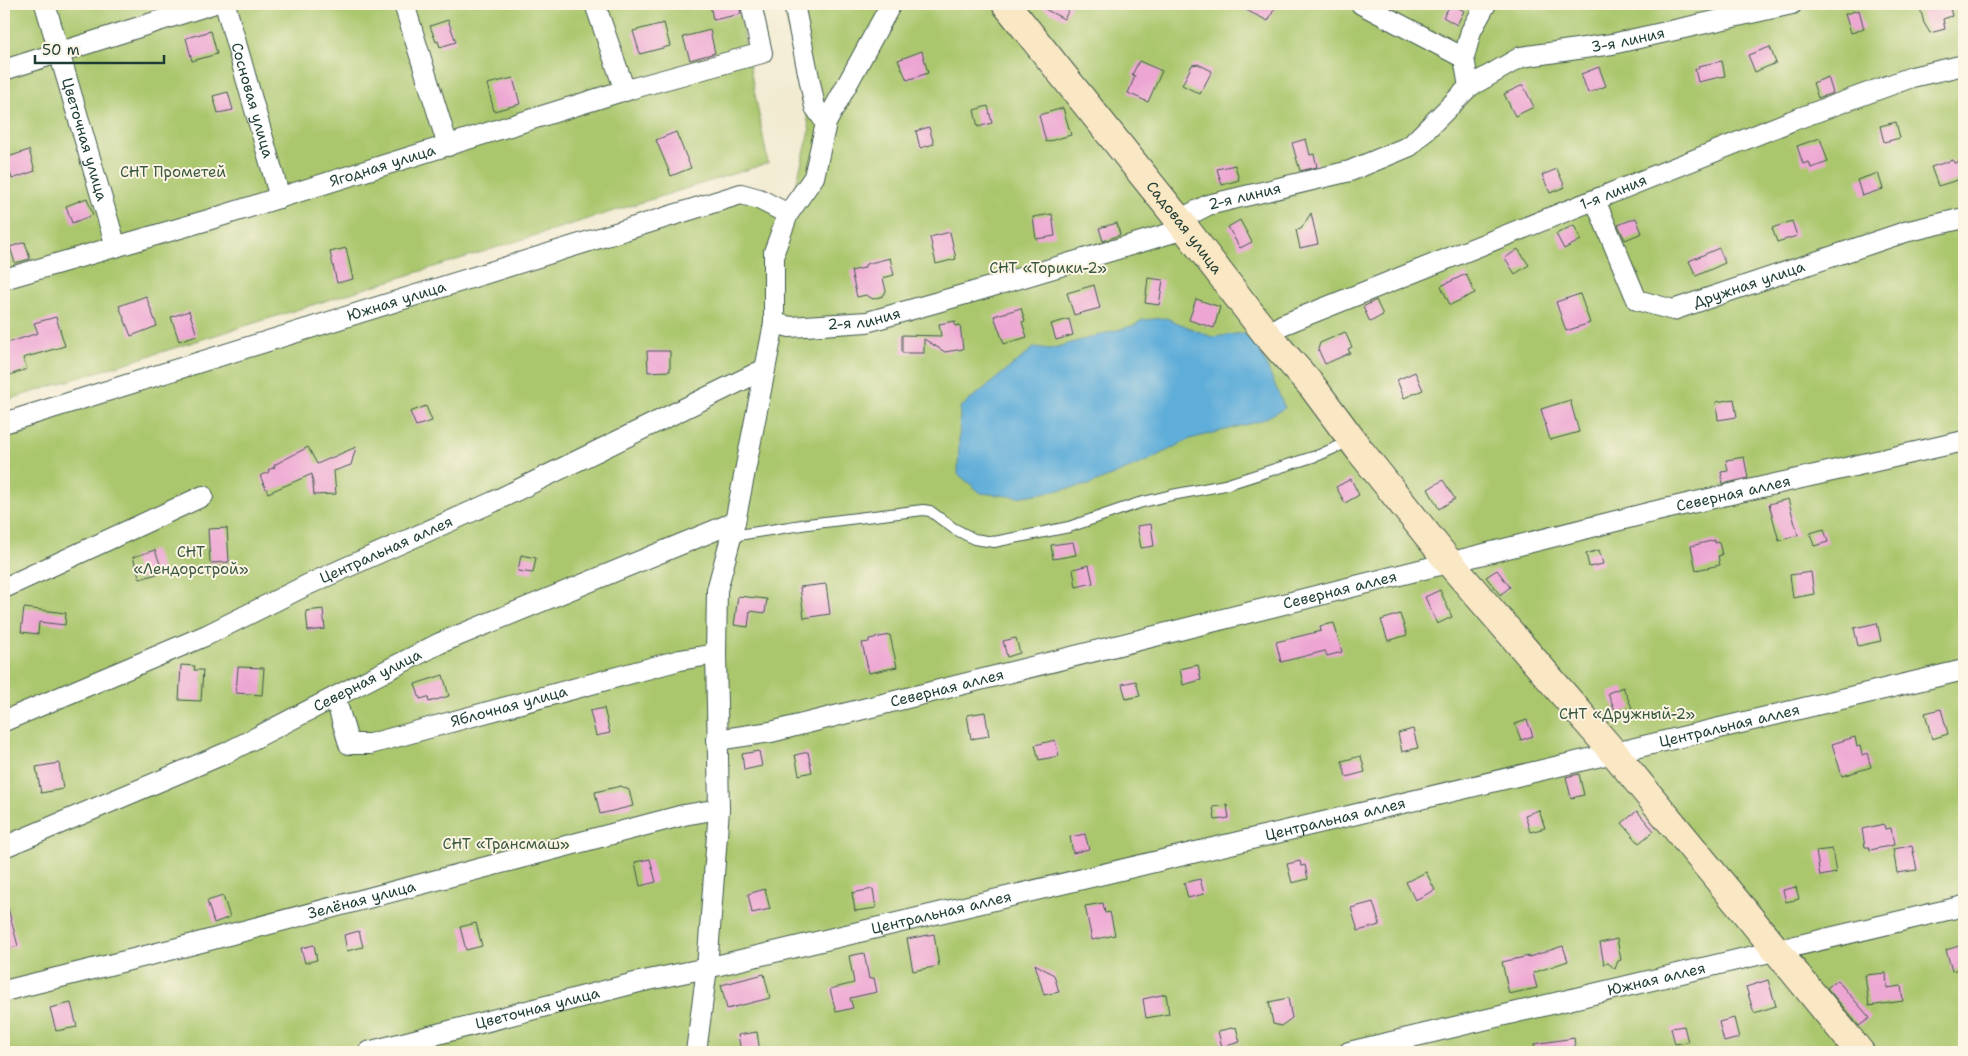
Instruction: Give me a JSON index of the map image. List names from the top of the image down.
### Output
{
  "streets": {
    "street": [
      "3-я линия",
      "Сосновая улица",
      "Цветочная улица",
      "Ягодная улица",
      "1-я линия",
      "2-я линия",
      "Садовая улица",
      "Дружная улица",
      "Южная улица",
      "Северная аллея",
      "Центральная аллея",
      "Северная улица",
      "Яблочная улица",
      "Зелёная улица",
      "Южная аллея"
    ]
  },
  "crossings": [
    ["3-я линия", "2-я линия"],
    ["Сосновая улица", "Ягодная улица"],
    ["Цветочная улица", "Ягодная улица"],
    ["Цветочная улица", "Центральная аллея"],
    ["1-я линия", "Садовая улица"],
    ["1-я линия", "Дружная улица"],
    ["2-я линия", "Садовая улица"],
    ["Садовая улица", "Северная аллея"],
    ["Садовая улица", "Центральная аллея"],
    ["Садовая улица", "Южная аллея"],
    ["Северная улица", "Яблочная улица"]
  ],
  "parks": [
    "СНТ Прометей",
    "СНТ «Торики-2»",
    "СНТ «Лендорстрой»",
    "СНТ «Дружный-2»",
    "СНТ «Трансмаш»"
  ],
  "scale_bar": "50 m"
}
